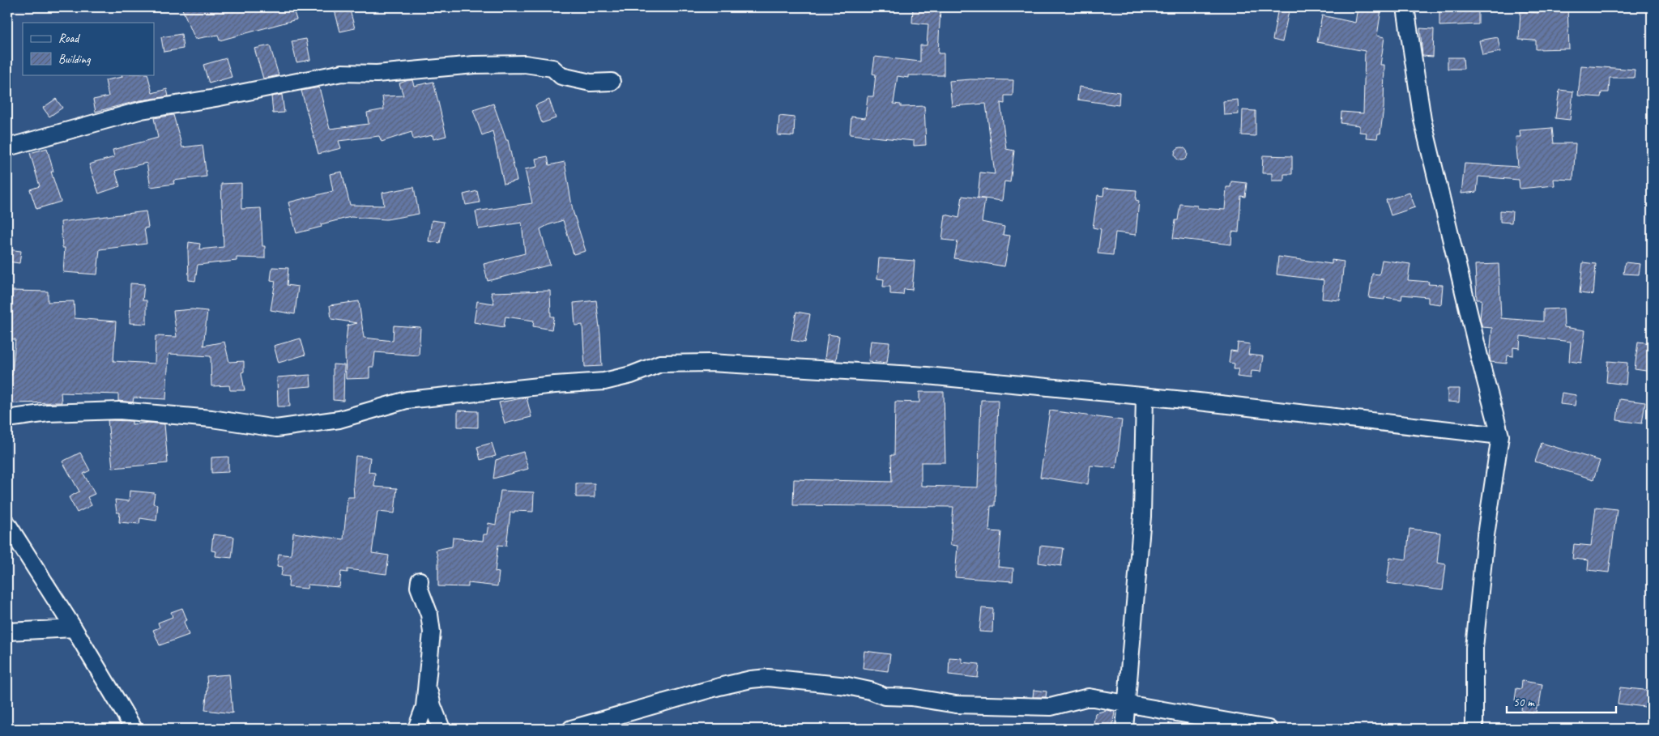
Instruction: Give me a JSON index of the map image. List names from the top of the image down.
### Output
{
  "legend": ["Road", "Building"],
  "scale_bar": "50 m"
}
